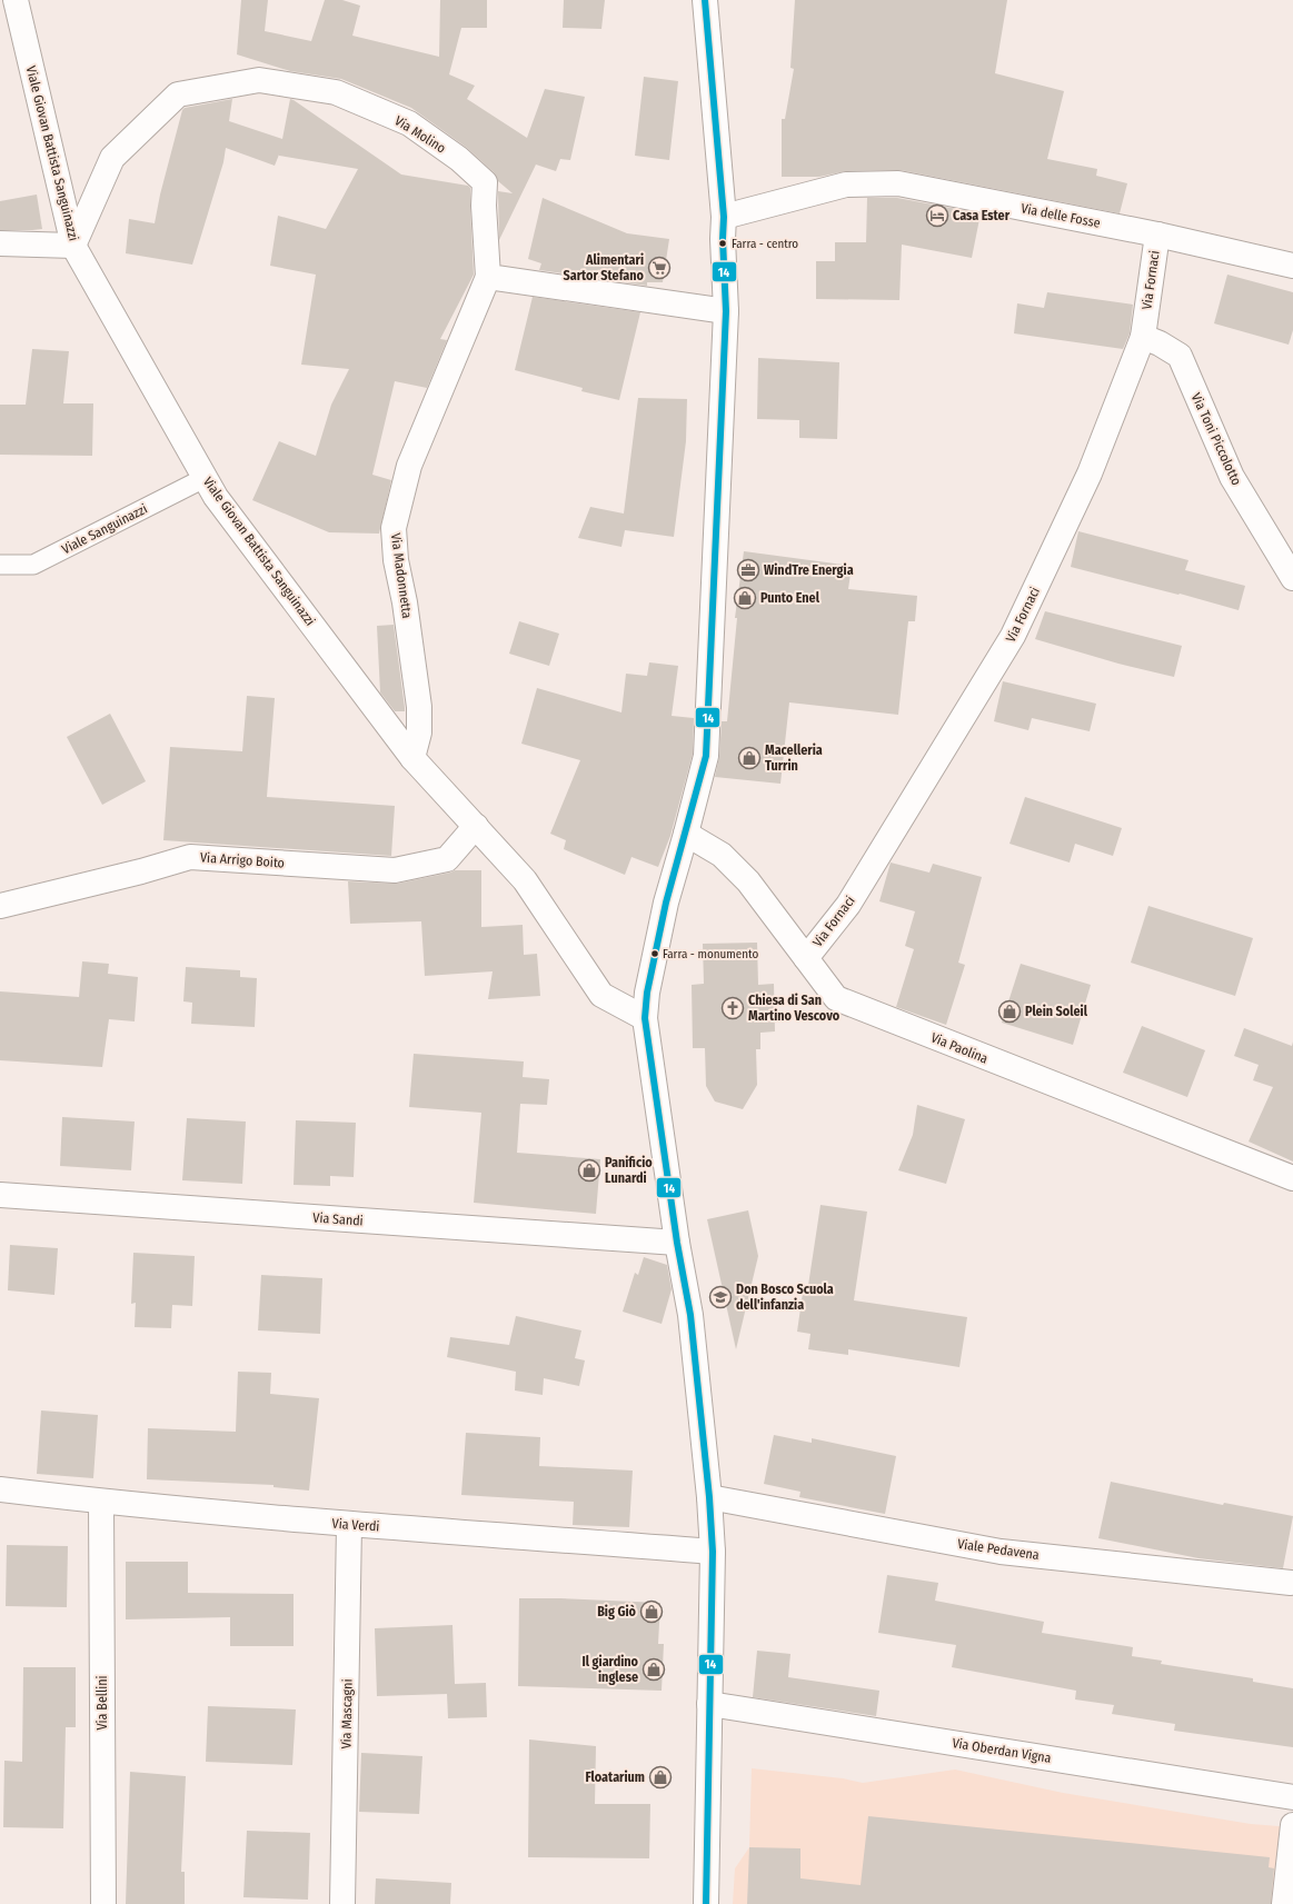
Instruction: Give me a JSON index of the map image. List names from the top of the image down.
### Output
{
  "streets": {
    "street": [
      "Via Molino",
      "Viale Giovan Battista Sanguinazzi",
      "Via delle Fosse",
      "Via Fornaci",
      "Via Toni Piccolotto",
      "Via Madonnetta",
      "Via Arrigo Boito",
      "Via Paolina",
      "Via Sandi",
      "Via Verdi",
      "Viale Pedavena",
      "Via Bellini",
      "Via Mascagni",
      "Via Oberdan Vigna"
    ],
    "lane": ["Viale Sanguinazzi"]
  },
  "crossings": [
    ["Via Molino", "Viale Giovan Battista Sanguinazzi"],
    ["Via Molino", "Via Madonnetta"],
    ["Viale Giovan Battista Sanguinazzi", "Viale Sanguinazzi"],
    ["Viale Giovan Battista Sanguinazzi", "Via Madonnetta"],
    ["Viale Giovan Battista Sanguinazzi", "Via Arrigo Boito"],
    ["Via delle Fosse", "Via Fornaci"],
    ["Via Fornaci", "Via Toni Piccolotto"],
    ["Via Fornaci", "Via Paolina"],
    ["Via Verdi", "Via Bellini"],
    ["Via Verdi", "Via Mascagni"]
  ],
  "places": {
    "hotel": ["Casa Ester"],
    "other": ["Farra - centro", "Farra - monumento"],
    "supermarket": ["Alimentari Sartor Stefano"],
    "office": ["WindTre Energia"],
    "shop": [
      "Punto Enel",
      "Macelleria Turrin",
      "Plein Soleil",
      "Panificio Lunardi",
      "Big Giò",
      "Il giardino inglese",
      "Floatarium"
    ],
    "church": ["Chiesa di San Martino Vescovo"],
    "school or university": ["Don Bosco Scuola dell'infanzia"]
  },
  "lines": ["transit line 14"]
}
